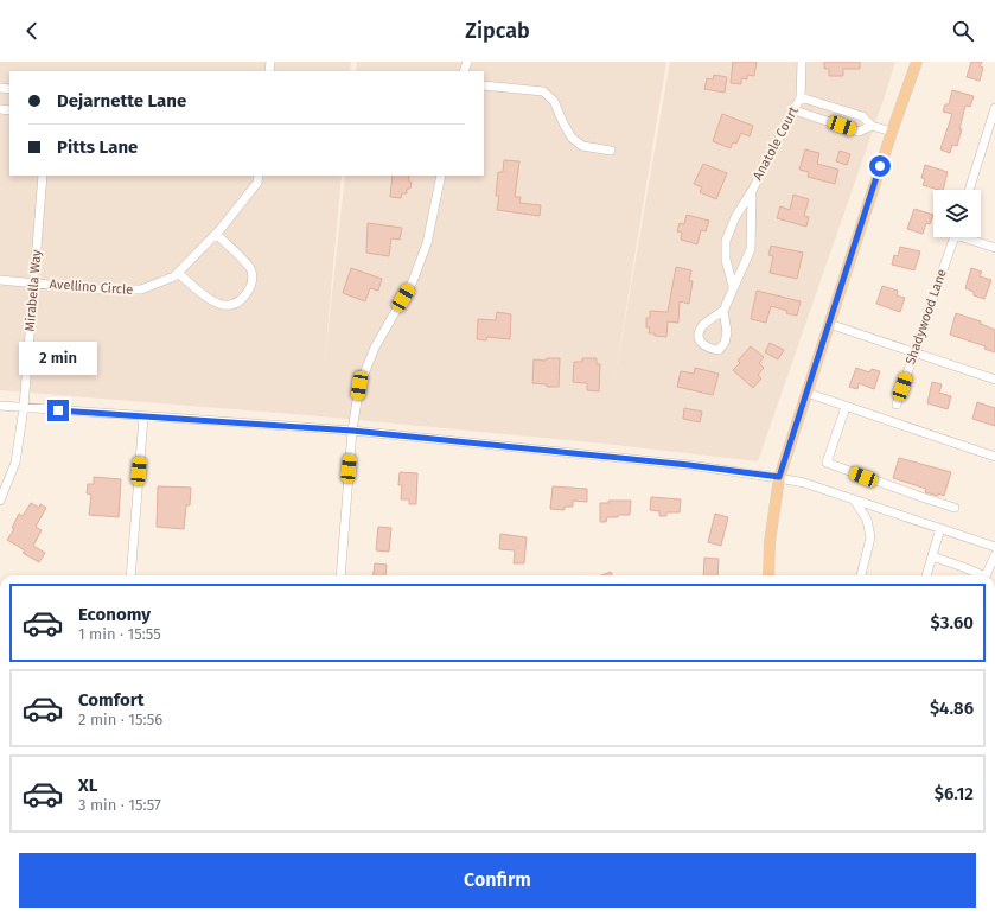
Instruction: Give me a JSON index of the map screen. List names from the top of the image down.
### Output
{
  "streets": {
    "street": [
      "Anatole Court",
      "Avellino Circle",
      "Mirabella Way",
      "Shadywood Lane"
    ]
  },
  "crossings": [
    ["Avellino Circle", "Mirabella Way"]
  ],
  "page": {
    "header": "Zipcab",
    "banner": ["Dejarnette Lane", "Pitts Lane"],
    "bubble": "2 min",
    "list": [
      {
        "name": "Economy",
        "note": "1 min · 15:55",
        "value": "$3.60"
      },
      {
        "name": "Comfort",
        "note": "2 min · 15:56",
        "value": "$4.86"
      },
      {
        "name": "XL",
        "note": "3 min · 15:57",
        "value": "$6.12"
      }
    ],
    "buttons": "Confirm"
  }
}
